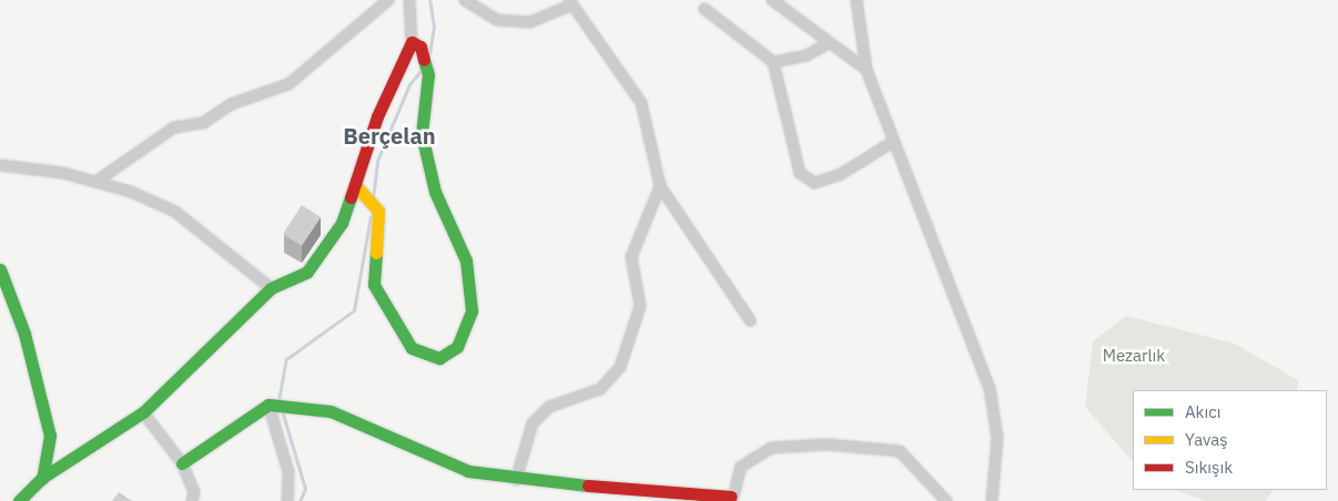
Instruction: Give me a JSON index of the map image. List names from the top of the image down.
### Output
{
  "districts": ["Berçelan"],
  "parks": ["Mezarlık"],
  "legend": ["Akıcı", "Yavaş", "Sıkışık"]
}
